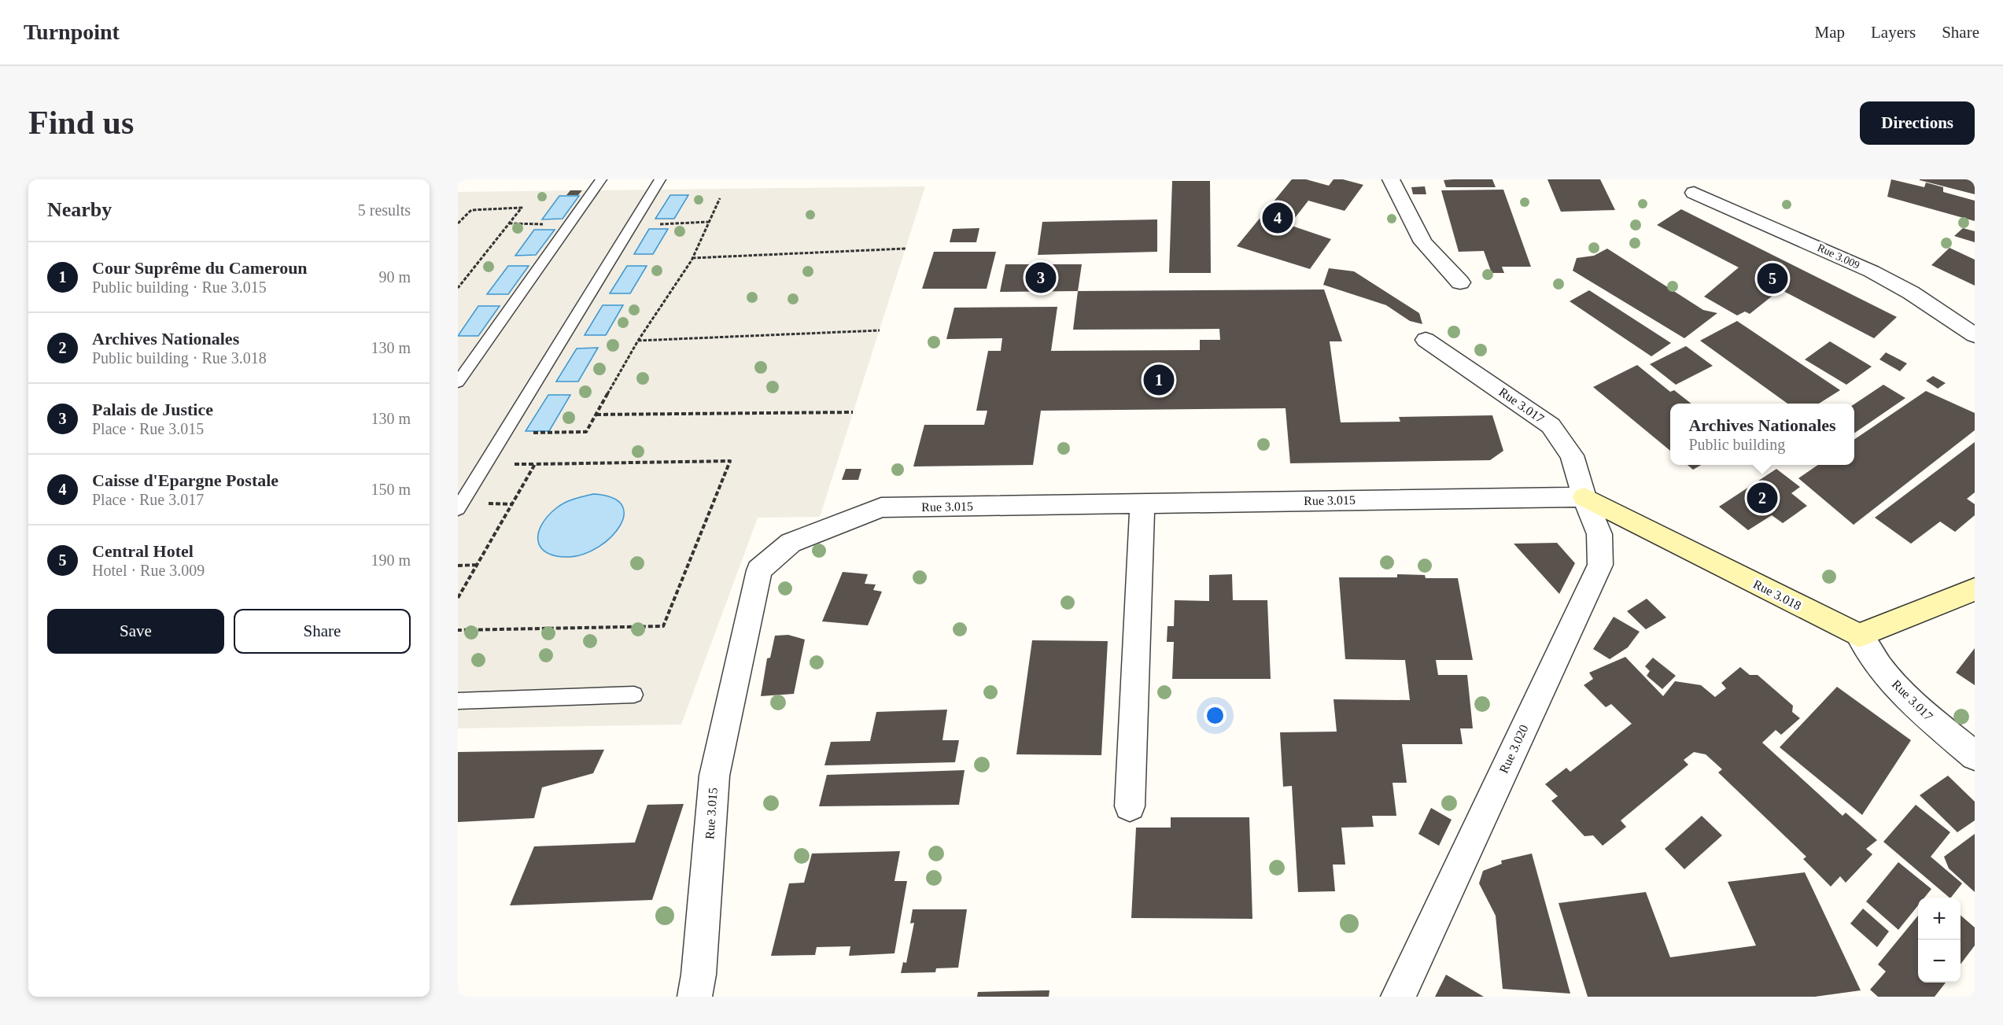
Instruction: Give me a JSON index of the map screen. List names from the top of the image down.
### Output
{
  "streets": {
    "street": [
      "Rue 3.009",
      "Rue 3.017",
      "Rue 3.015",
      "Rue 3.018",
      "Rue 3.020"
    ]
  },
  "crossings": [
    ["Rue 3.017", "Rue 3.015"],
    ["Rue 3.017", "Rue 3.018"],
    ["Rue 3.017", "Rue 3.020"],
    ["Rue 3.015", "Rue 3.018"],
    ["Rue 3.015", "Rue 3.020"],
    ["Rue 3.018", "Rue 3.020"]
  ],
  "page": {
    "header": "Turnpoint",
    "nav": ["Map", "Layers", "Share"],
    "buttons": [
      "Directions",
      ["Save", "Share"]
    ],
    "title": "Find us",
    "heading": ["Nearby", "5 results"],
    "pins": [
      "4",
      "3",
      "5",
      "1",
      "2"
    ],
    "list": [
      {
        "mark": "1",
        "name": "Cour Suprême du Cameroun",
        "note": "Public building · Rue 3.015",
        "value": "90 m"
      },
      {
        "mark": "2",
        "name": "Archives Nationales",
        "note": "Public building · Rue 3.018",
        "value": "130 m"
      },
      {
        "mark": "3",
        "name": "Palais de Justice",
        "note": "Place · Rue 3.015",
        "value": "130 m"
      },
      {
        "mark": "4",
        "name": "Caisse d'Epargne Postale",
        "note": "Place · Rue 3.017",
        "value": "150 m"
      },
      {
        "mark": "5",
        "name": "Central Hotel",
        "note": "Hotel · Rue 3.009",
        "value": "190 m"
      }
    ],
    "popup": ["Archives Nationales", "Public building"],
    "map_buttons": ["+", "−"]
  }
}
